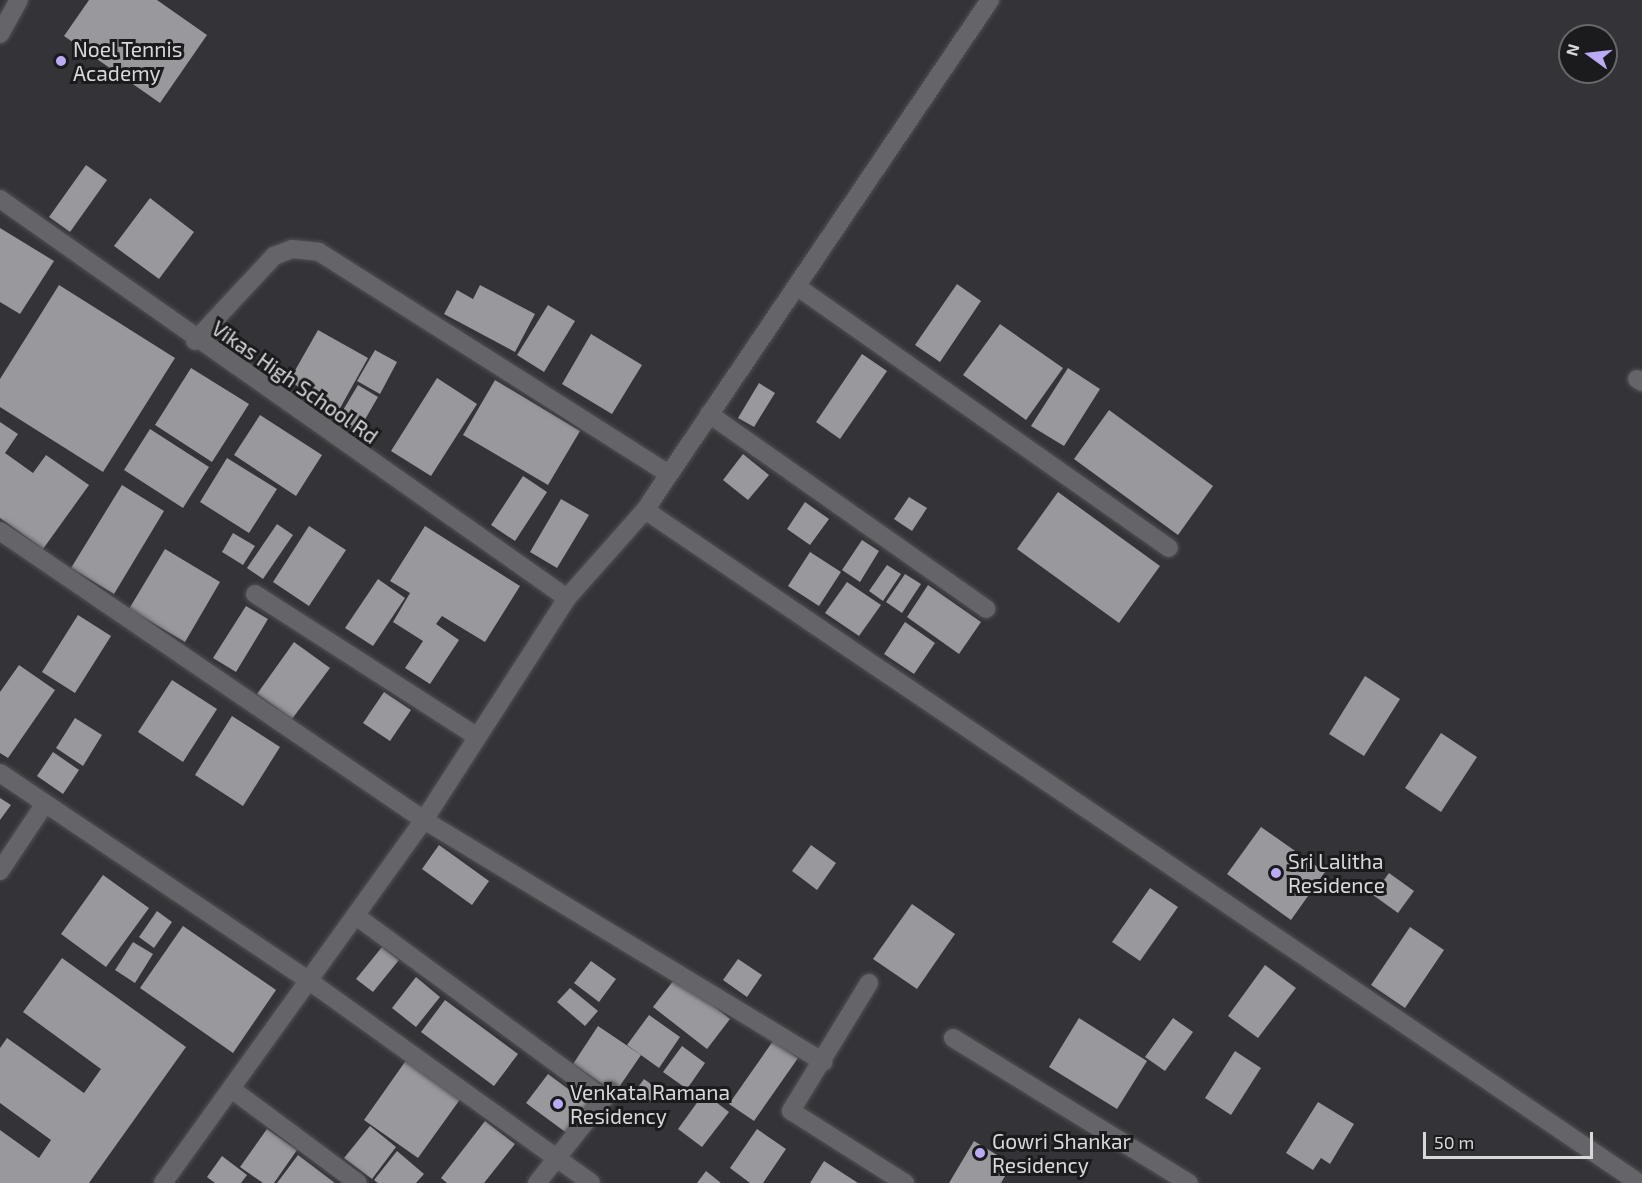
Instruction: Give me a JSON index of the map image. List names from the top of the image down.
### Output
{
  "streets": {
    "street": ["Vikas High School Rd"]
  },
  "places": [
    "Noel Tennis Academy",
    "Sri Lalitha Residence",
    "Venkata Ramana Residency",
    "Gowri Shankar Residency"
  ],
  "scale_bar": "50 m",
  "north": "left"
}
